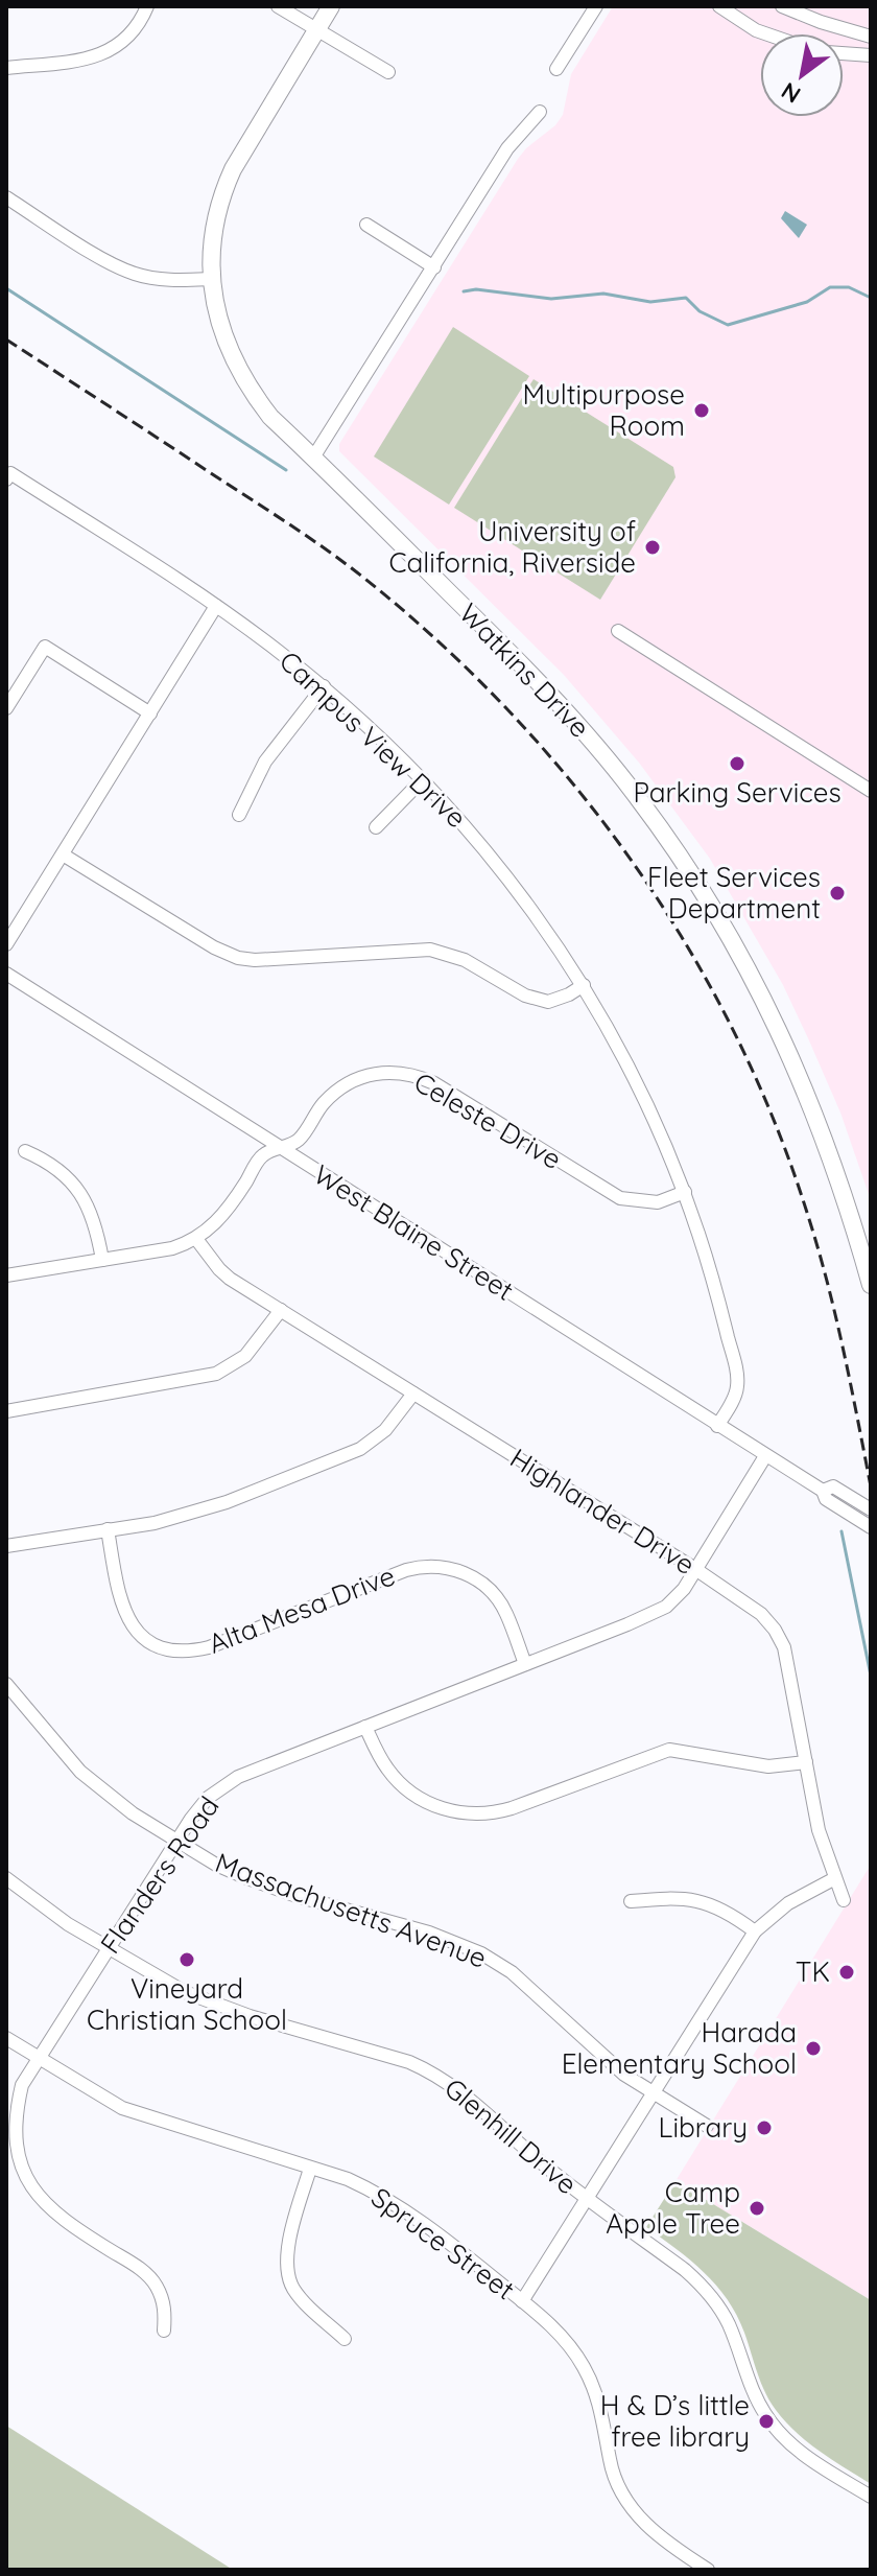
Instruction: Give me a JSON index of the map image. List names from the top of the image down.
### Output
{
  "streets": {
    "main road": ["Watkins Drive"],
    "street": [
      "Campus View Drive",
      "Celeste Drive",
      "West Blaine Street",
      "Highlander Drive",
      "Alta Mesa Drive",
      "Flanders Road",
      "Massachusetts Avenue",
      "Glenhill Drive",
      "Spruce Street"
    ]
  },
  "crossings": [
    ["Campus View Drive", "Celeste Drive"],
    ["Campus View Drive", "West Blaine Street"],
    ["Celeste Drive", "West Blaine Street"],
    ["Celeste Drive", "Highlander Drive"],
    ["West Blaine Street", "Flanders Road"],
    ["Highlander Drive", "Flanders Road"],
    ["Alta Mesa Drive", "Flanders Road"],
    ["Flanders Road", "Massachusetts Avenue"],
    ["Flanders Road", "Glenhill Drive"],
    ["Flanders Road", "Spruce Street"]
  ],
  "places": [
    "Multipurpose Room",
    "University of California, Riverside",
    "Parking Services",
    "Fleet Services Department",
    "Vineyard Christian School",
    "TK",
    "Harada Elementary School",
    "Library",
    "Camp Apple Tree",
    "H & D’s little free library"
  ],
  "north": "bottom left"
}
